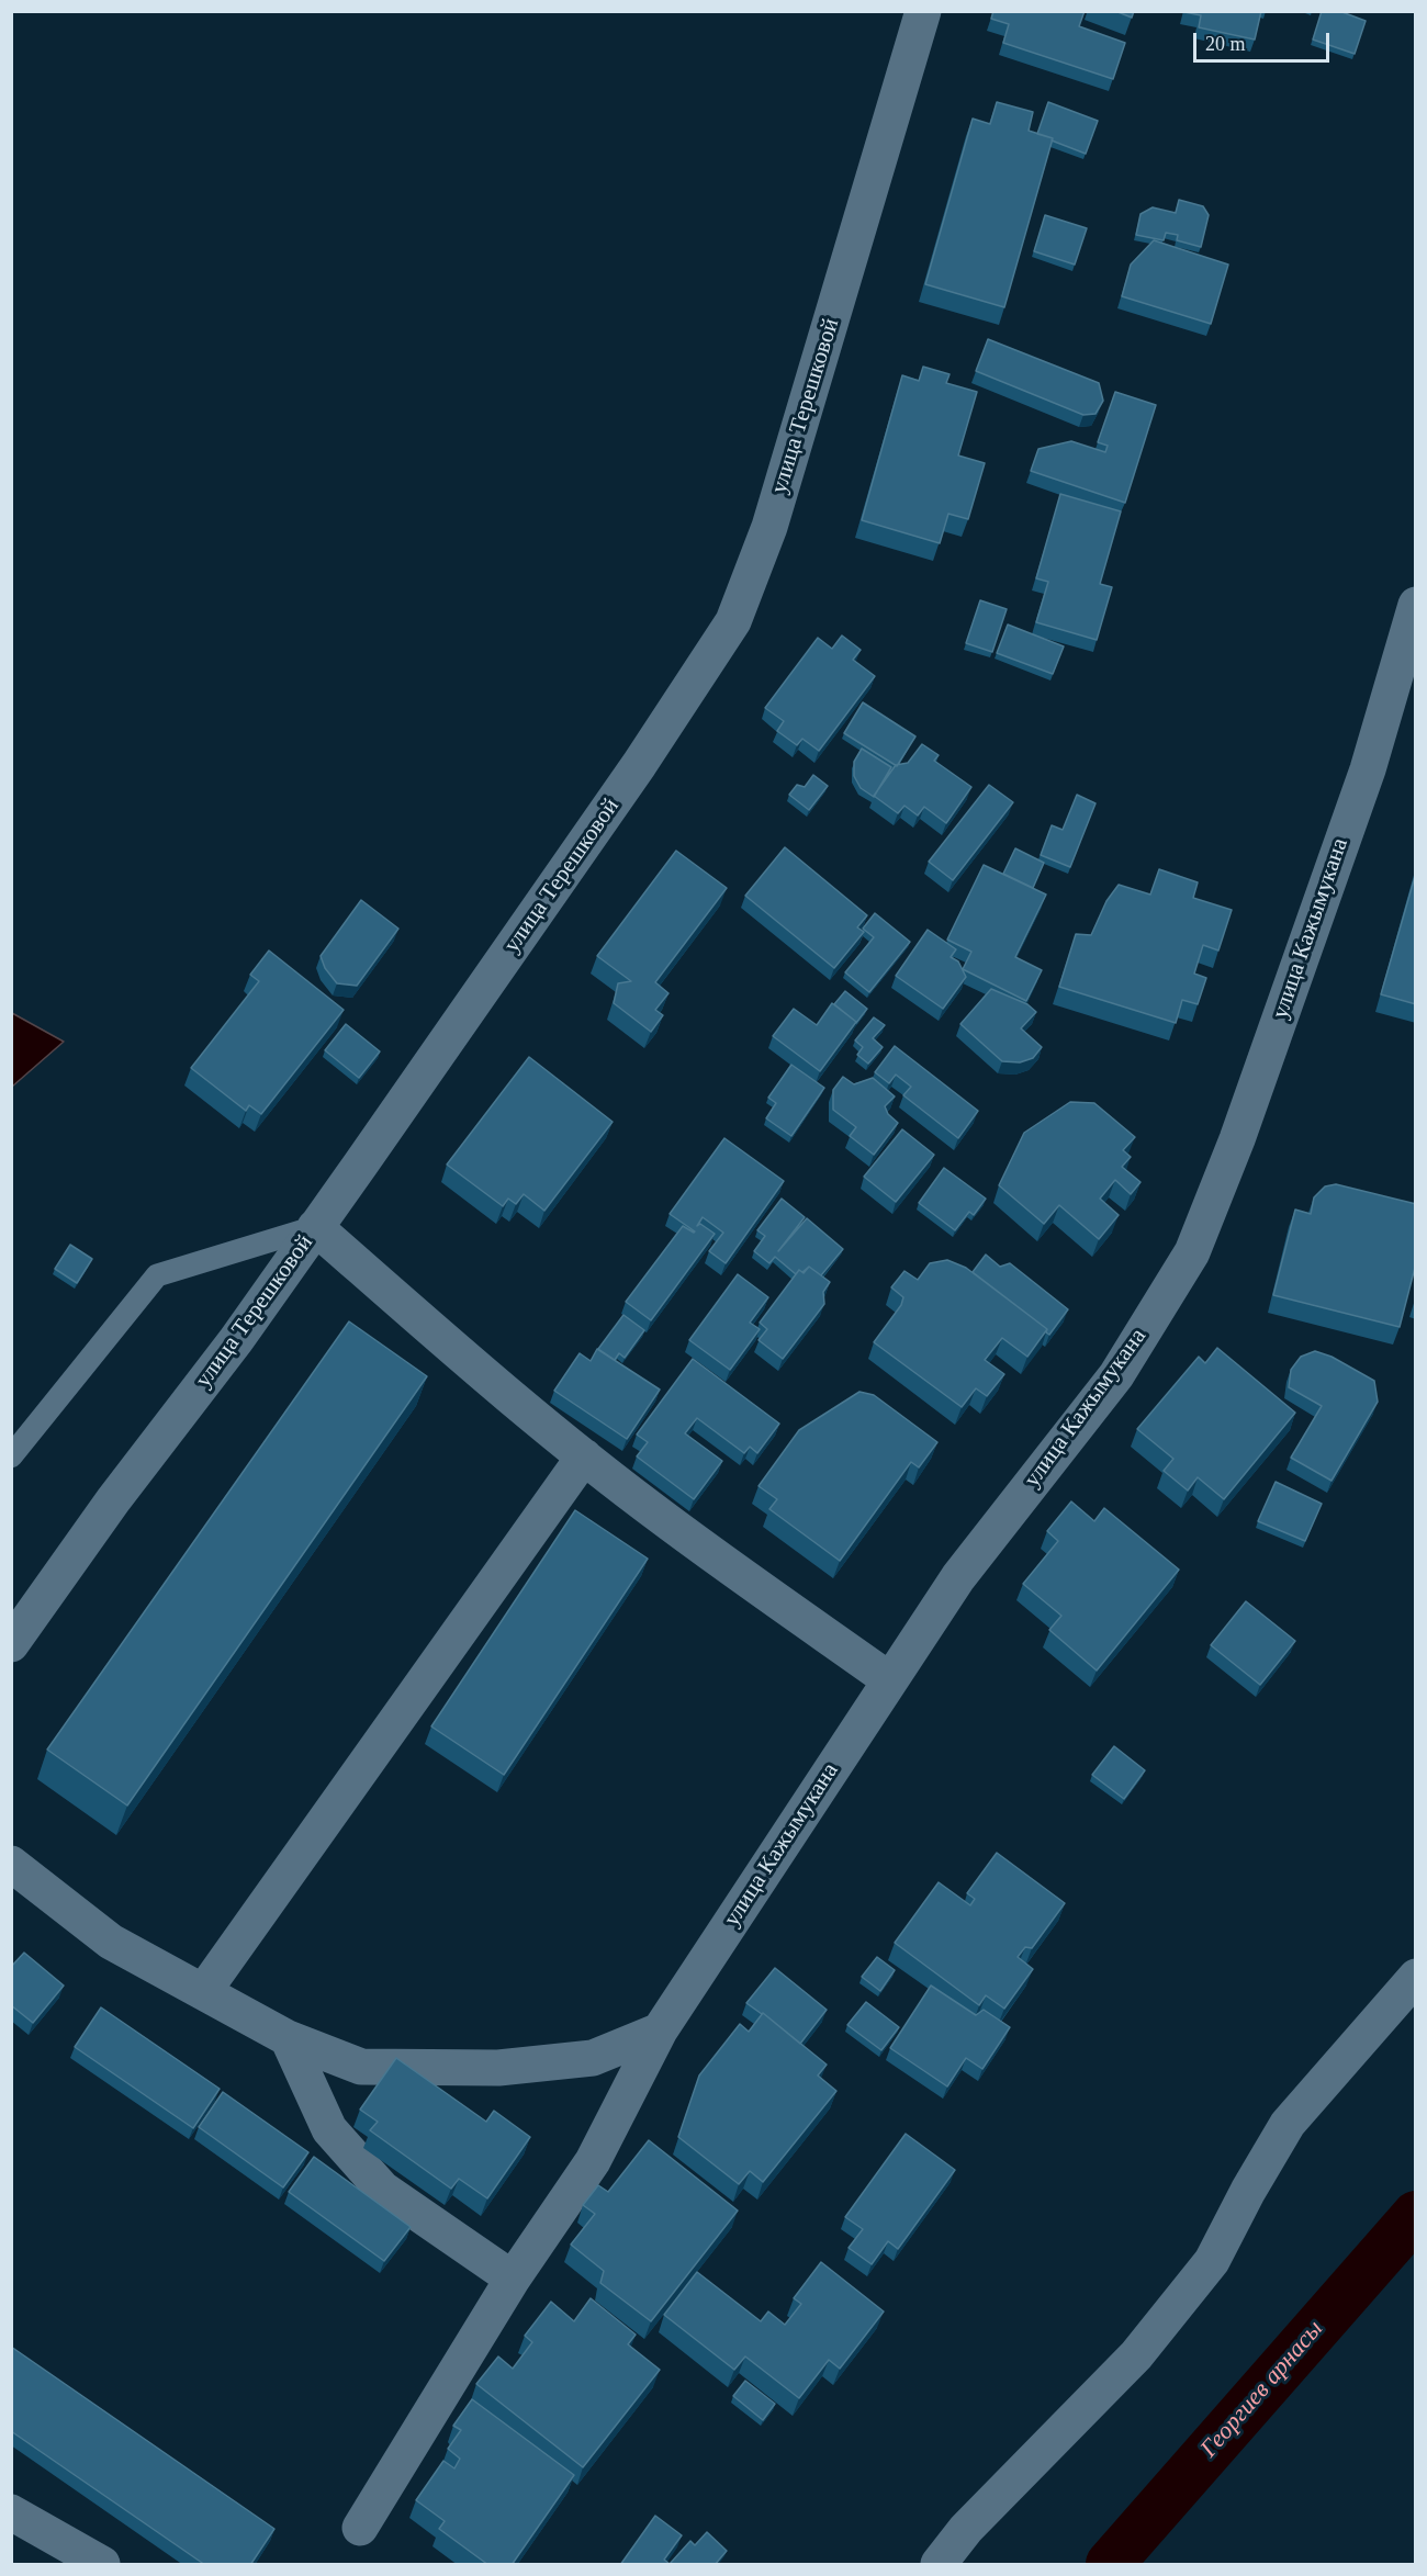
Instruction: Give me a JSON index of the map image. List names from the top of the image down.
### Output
{
  "streets": {
    "street": ["улица Терешковой", "улица Кажымукана"]
  },
  "water": ["Георгиев арнасы"],
  "scale_bar": "20 m"
}
